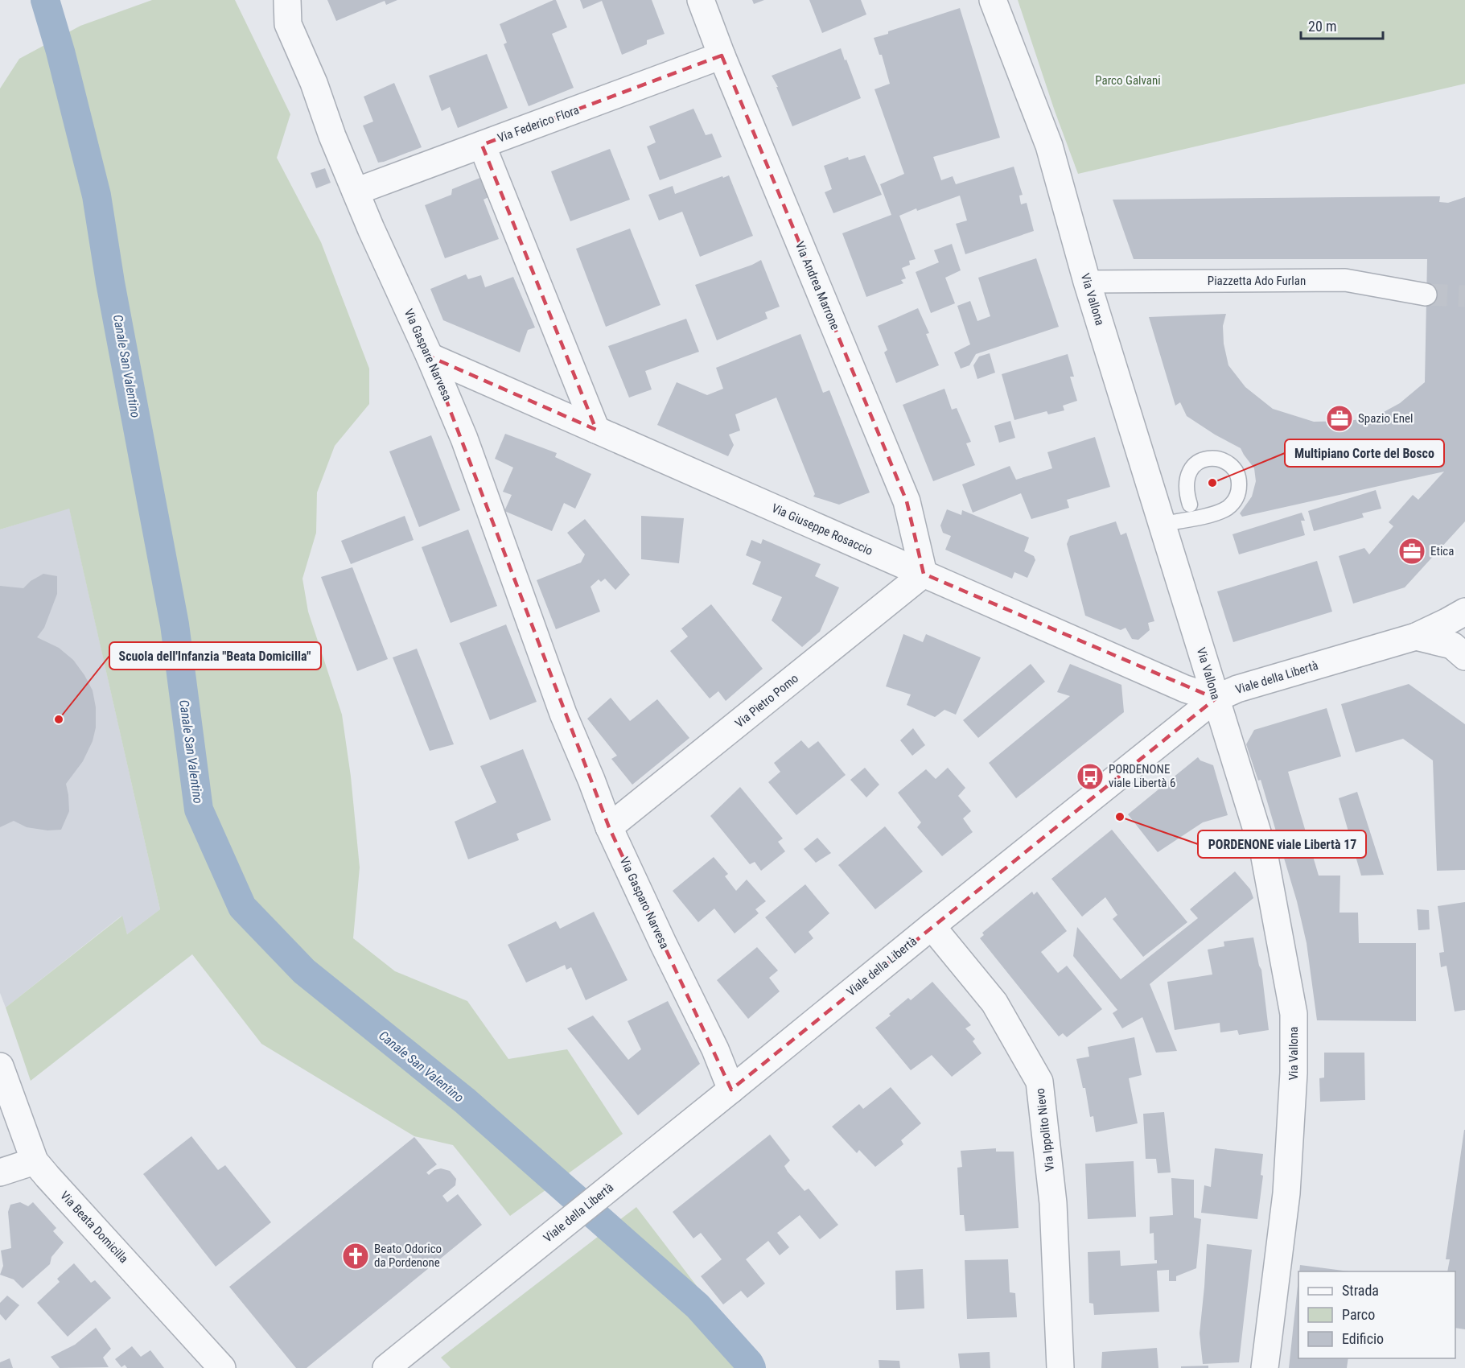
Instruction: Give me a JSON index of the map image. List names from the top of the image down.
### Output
{
  "streets": {
    "street": [
      "Via Federico Flora",
      "Piazzetta Ado Furlan",
      "Via Andrea Marrone",
      "Via Vallona",
      "Via Gaspare Narvesa",
      "Via Giuseppe Rosaccio",
      "Viale della Libertà",
      "Via Pietro Pomo",
      "Via Gasparo Narvesa",
      "Via Ippolito Nievo",
      "Via Beata Domicilla"
    ]
  },
  "crossings": [
    ["Via Federico Flora", "Via Andrea Marrone"],
    ["Via Federico Flora", "Via Gaspare Narvesa"],
    ["Piazzetta Ado Furlan", "Via Vallona"],
    ["Via Andrea Marrone", "Via Giuseppe Rosaccio"],
    ["Via Andrea Marrone", "Via Pietro Pomo"],
    ["Via Vallona", "Via Giuseppe Rosaccio"],
    ["Via Vallona", "Viale della Libertà"],
    ["Via Gaspare Narvesa", "Via Giuseppe Rosaccio"],
    ["Via Gaspare Narvesa", "Via Gasparo Narvesa"],
    ["Via Giuseppe Rosaccio", "Viale della Libertà"],
    ["Via Giuseppe Rosaccio", "Via Pietro Pomo"],
    ["Viale della Libertà", "Via Gasparo Narvesa"],
    ["Viale della Libertà", "Via Ippolito Nievo"],
    ["Via Pietro Pomo", "Via Gasparo Narvesa"]
  ],
  "water": ["Canale San Valentino"],
  "parks": ["Parco Galvani"],
  "places": {
    "office": ["Spazio Enel", "Etica"],
    "other": ["Multipiano Corte del Bosco", "Scuola dell'Infanzia \"Beata Domicilla\"", "PORDENONE viale Libertà 17"],
    "bus stop": ["PORDENONE viale Libertà 6"],
    "church": ["Beato Odorico da Pordenone"]
  },
  "legend": ["Strada", "Parco", "Edificio"],
  "scale_bar": "20 m"
}
